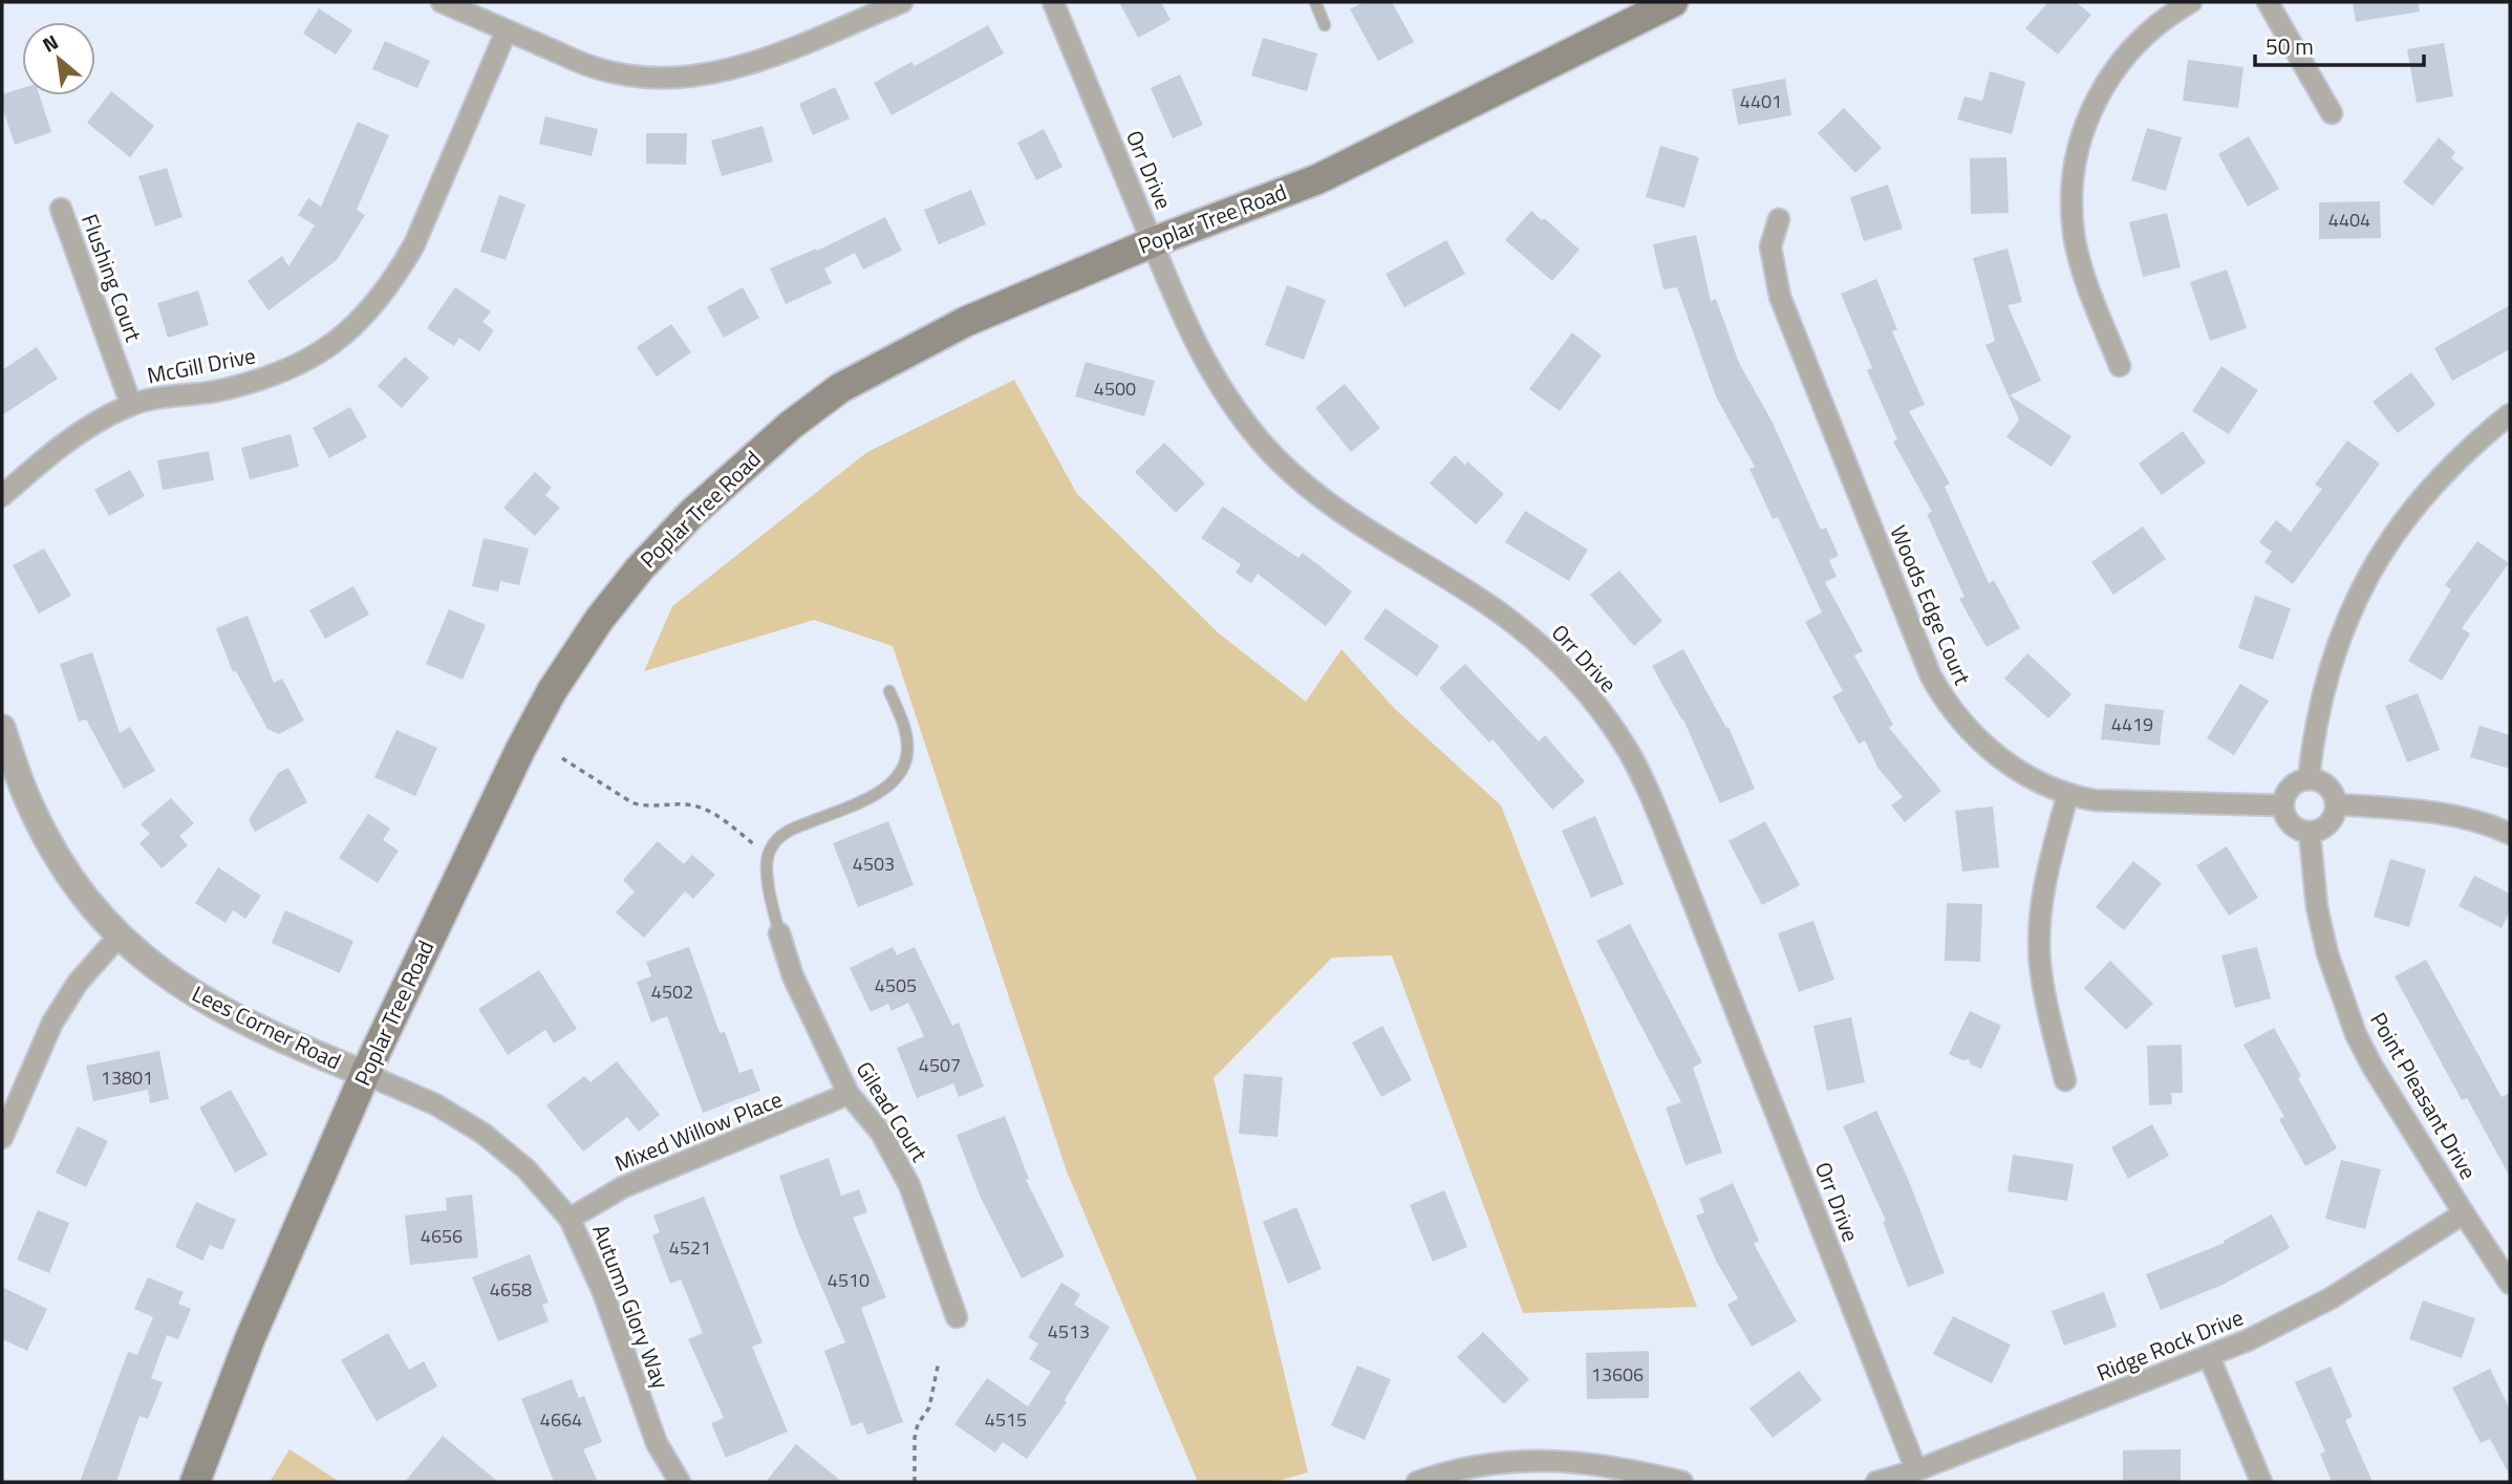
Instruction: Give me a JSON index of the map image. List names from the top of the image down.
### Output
{
  "streets": {
    "main road": ["Poplar Tree Road"],
    "street": [
      "Orr Drive",
      "Flushing Court",
      "McGill Drive",
      "Woods Edge Court",
      "Lees Corner Road",
      "Point Pleasant Drive",
      "Gilead Court",
      "Mixed Willow Place",
      "Autumn Glory Way",
      "Ridge Rock Drive"
    ]
  },
  "crossings": [
    ["Orr Drive", "Poplar Tree Road"],
    ["Orr Drive", "Ridge Rock Drive"],
    ["Poplar Tree Road", "Lees Corner Road"],
    ["Poplar Tree Road", "Autumn Glory Way"],
    ["Flushing Court", "McGill Drive"],
    ["Woods Edge Court", "Point Pleasant Drive"],
    ["Lees Corner Road", "Autumn Glory Way"],
    ["Point Pleasant Drive", "Ridge Rock Drive"],
    ["Gilead Court", "Mixed Willow Place"],
    ["Mixed Willow Place", "Autumn Glory Way"]
  ],
  "house_numbers": [
    "4401",
    "4404",
    "4500",
    "4419",
    "4503",
    "4505",
    "4502",
    "4507",
    "13801",
    "4656",
    "4521",
    "4510",
    "4658",
    "4513",
    "13606",
    "4664",
    "4515"
  ],
  "scale_bar": "50 m",
  "north": "top left"
}
